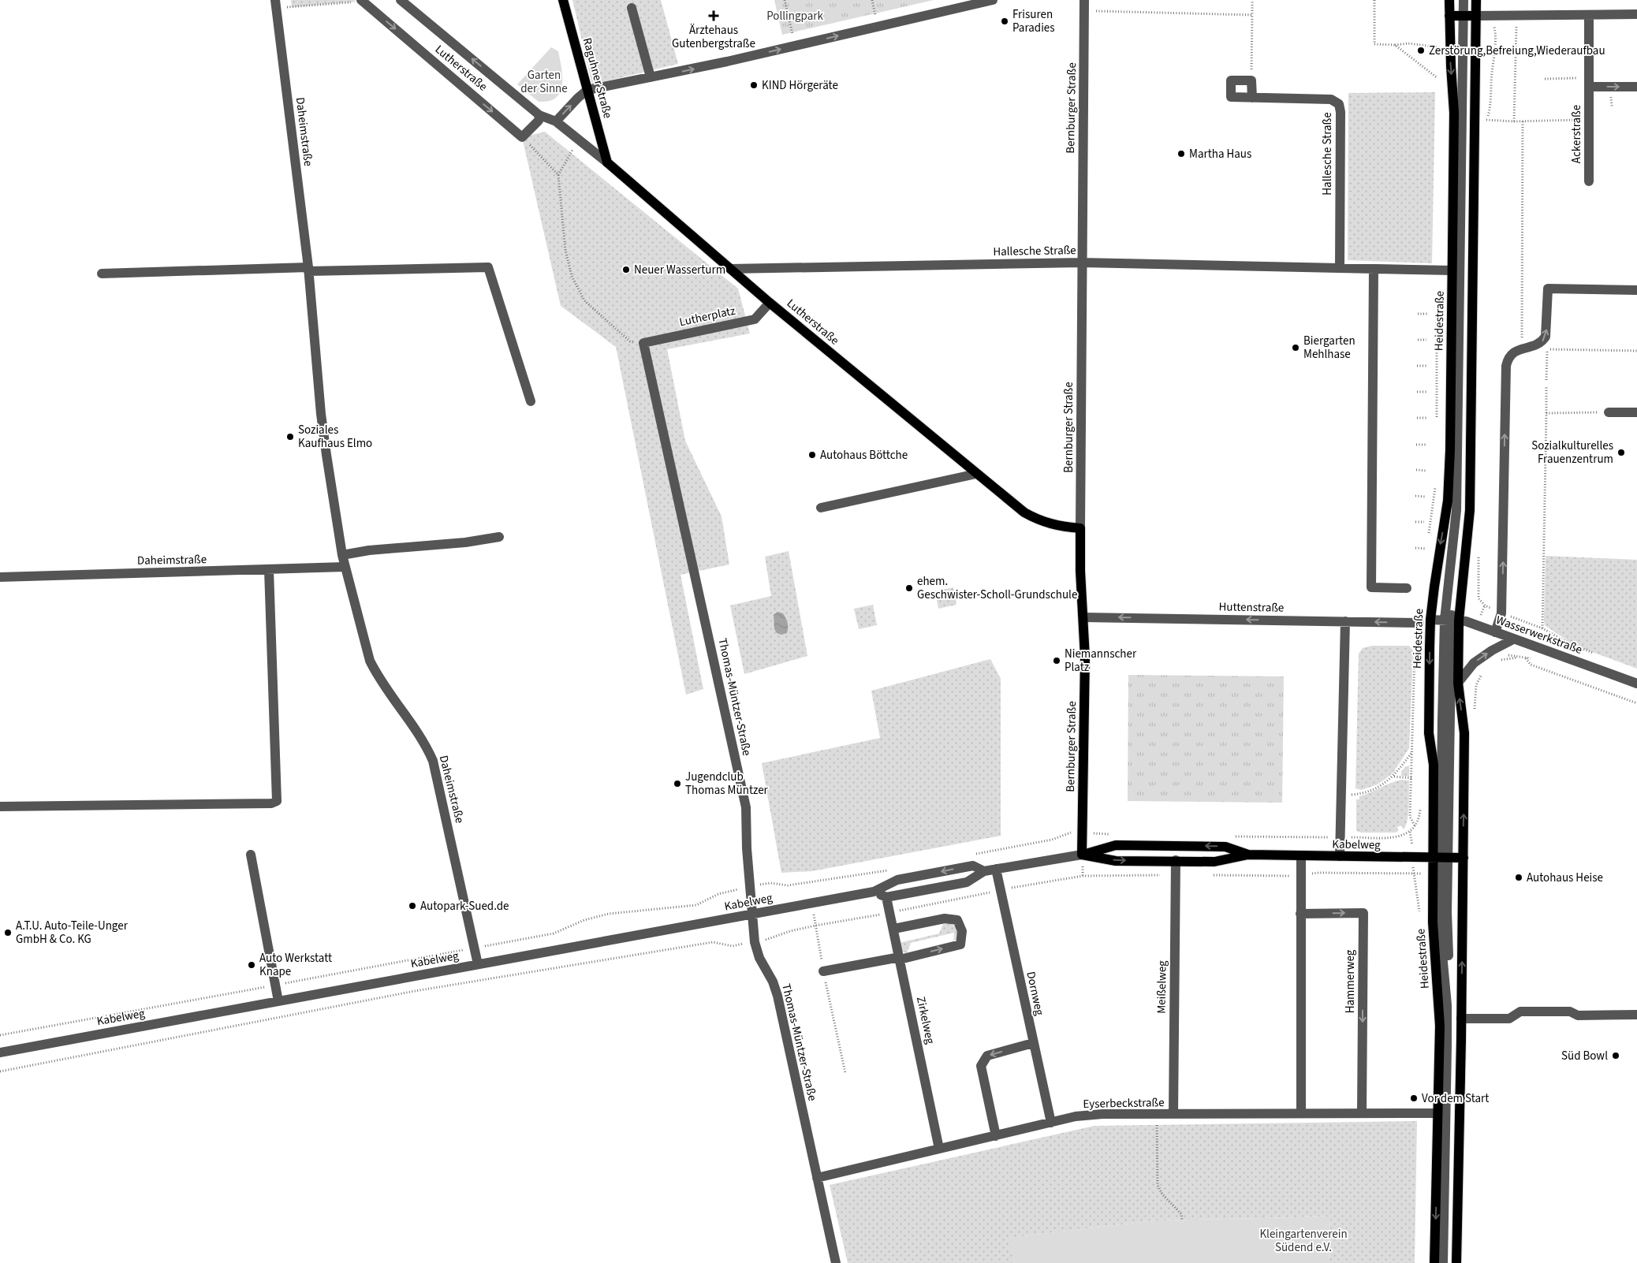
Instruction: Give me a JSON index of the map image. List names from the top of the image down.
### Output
{
  "streets": {
    "main road": [
      "Lutherstraße",
      "Raguhner Straße",
      "Bernburger Straße",
      "Heidestraße",
      "Kabelweg"
    ],
    "street": [
      "Daheimstraße",
      "Ackerstraße",
      "Hallesche Straße",
      "Lutherplatz",
      "Huttenstraße",
      "Wasserwerkstraße",
      "Thomas-Müntzer-Straße",
      "Hammerweg",
      "Meißelweg",
      "Dornweg",
      "Zirkelweg",
      "Eyserbeckstraße"
    ]
  },
  "crossings": [
    ["Lutherstraße", "Raguhner Straße"],
    ["Lutherstraße", "Bernburger Straße"],
    ["Lutherstraße", "Hallesche Straße"],
    ["Lutherstraße", "Lutherplatz"],
    ["Bernburger Straße", "Hallesche Straße"],
    ["Bernburger Straße", "Huttenstraße"],
    ["Bernburger Straße", "Kabelweg"],
    ["Daheimstraße", "Kabelweg"],
    ["Hallesche Straße", "Heidestraße"],
    ["Lutherplatz", "Thomas-Müntzer-Straße"],
    ["Heidestraße", "Wasserwerkstraße"],
    ["Heidestraße", "Kabelweg"],
    ["Heidestraße", "Eyserbeckstraße"],
    ["Thomas-Müntzer-Straße", "Kabelweg"],
    ["Thomas-Müntzer-Straße", "Eyserbeckstraße"],
    ["Kabelweg", "Meißelweg"],
    ["Kabelweg", "Dornweg"],
    ["Kabelweg", "Zirkelweg"],
    ["Hammerweg", "Eyserbeckstraße"],
    ["Meißelweg", "Eyserbeckstraße"],
    ["Dornweg", "Eyserbeckstraße"],
    ["Zirkelweg", "Eyserbeckstraße"]
  ],
  "one_way": ["Huttenstraße"],
  "parks": ["Pollingpark", "Garten der Sinne", "Kleingartenverein Südend e.V."],
  "places": {
    "health": ["Ärztehaus Gutenbergstraße"],
    "other": [
      "Frisuren Paradies",
      "Zerstörung,Befreiung,Wiederaufbau",
      "KIND Hörgeräte",
      "Martha Haus",
      "Neuer Wasserturm",
      "Biergarten Mehlhase",
      "Soziales Kaufhaus Elmo",
      "Sozialkulturelles Frauenzentrum",
      "Autohaus Böttche",
      "ehem. Geschwister-Scholl-Grundschule",
      "Niemannscher Platz",
      "Jugendclub Thomas Müntzer",
      "Autohaus Heise",
      "Autopark-Sued.de",
      "A.T.U. Auto-Teile-Unger GmbH & Co. KG",
      "Auto Werkstatt Knape",
      "Süd Bowl",
      "Vor dem Start"
    ]
  }
}
